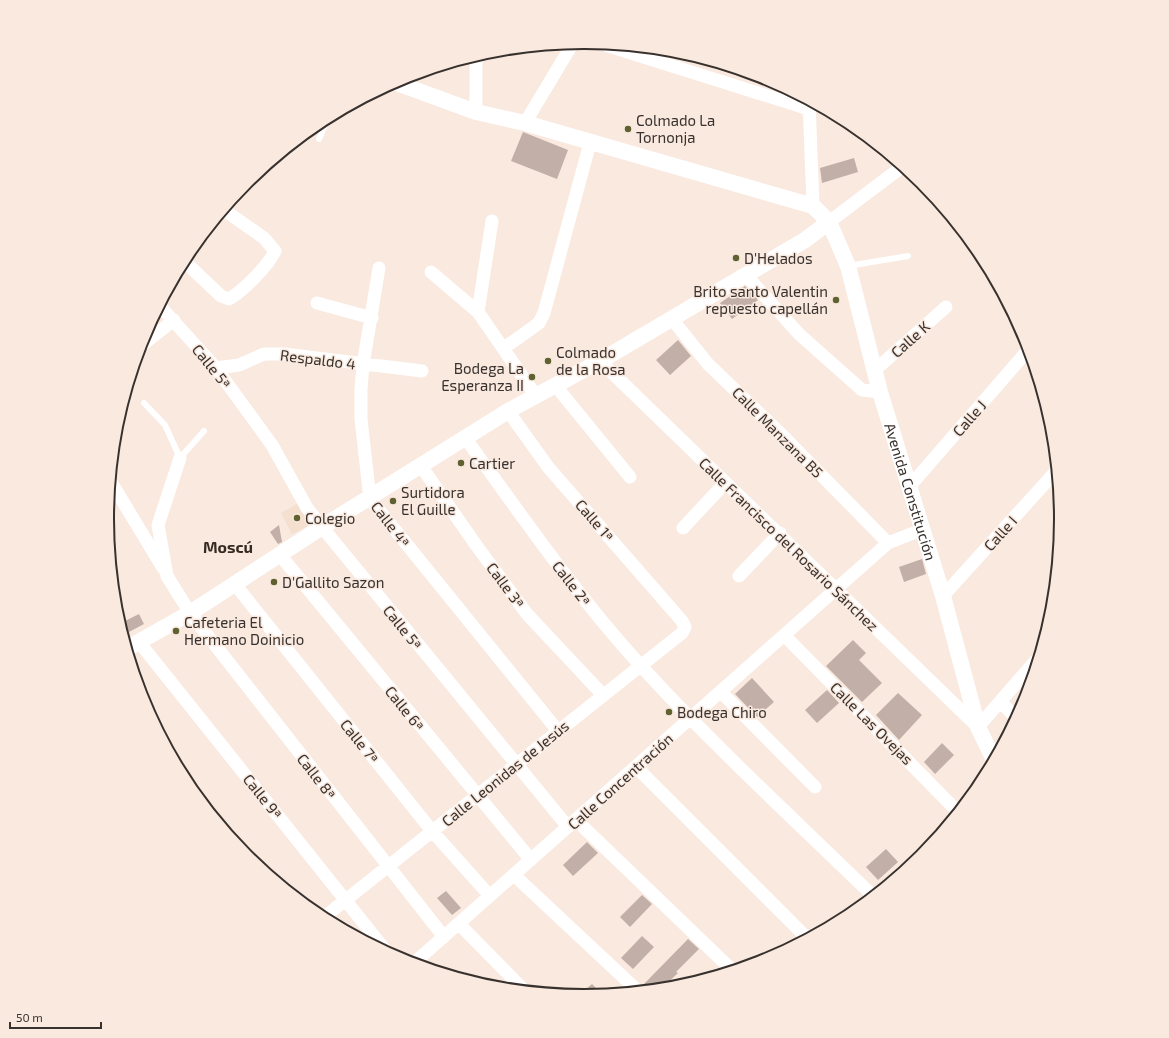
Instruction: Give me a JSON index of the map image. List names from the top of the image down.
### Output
{
  "streets": {
    "street": [
      "Calle K",
      "Respaldo 4",
      "Calle 5ª",
      "Calle J",
      "Calle Manzana B5",
      "Avenida Constitución",
      "Calle 1ª",
      "Calle 4ª",
      "Calle I",
      "Calle Francisco del Rosario Sánchez",
      "Calle 2ª",
      "Calle 3ª",
      "Calle 6ª",
      "Calle Las Ovejas",
      "Calle 7ª",
      "Calle Leonidas de Jesús",
      "Calle 8ª",
      "Calle Concentración",
      "Calle 9ª"
    ]
  },
  "crossings": [
    ["Calle K", "Avenida Constitución"],
    ["Respaldo 4", "Calle 5ª"],
    ["Respaldo 4", "Calle 4ª"],
    ["Calle 5ª", "Calle Leonidas de Jesús"],
    ["Calle 5ª", "Calle Concentración"],
    ["Calle J", "Avenida Constitución"],
    ["Calle Manzana B5", "Calle Concentración"],
    ["Avenida Constitución", "Calle I"],
    ["Avenida Constitución", "Calle Francisco del Rosario Sánchez"],
    ["Avenida Constitución", "Calle Concentración"],
    ["Calle 1ª", "Calle Leonidas de Jesús"],
    ["Calle 4ª", "Calle Leonidas de Jesús"],
    ["Calle Francisco del Rosario Sánchez", "Calle Concentración"],
    ["Calle 2ª", "Calle Leonidas de Jesús"],
    ["Calle 2ª", "Calle Concentración"],
    ["Calle 3ª", "Calle Leonidas de Jesús"],
    ["Calle 6ª", "Calle Leonidas de Jesús"],
    ["Calle 6ª", "Calle Concentración"],
    ["Calle Las Ovejas", "Calle Concentración"],
    ["Calle 7ª", "Calle Leonidas de Jesús"],
    ["Calle 7ª", "Calle Concentración"],
    ["Calle Leonidas de Jesús", "Calle 8ª"],
    ["Calle Leonidas de Jesús", "Calle 9ª"],
    ["Calle 8ª", "Calle Concentración"]
  ],
  "districts": ["Moscú"],
  "places": [
    "Colmado La Tornonja",
    "D'Helados",
    "Brito santo Valentin repuesto capellán",
    "Colmado de la Rosa",
    "Bodega La Esperanza II",
    "Cartier",
    "Surtidora El Guille",
    "Colegio",
    "D'Gallito Sazon",
    "Cafeteria El Hermano Doinicio",
    "Bodega Chiro"
  ],
  "scale_bar": "50 m"
}
